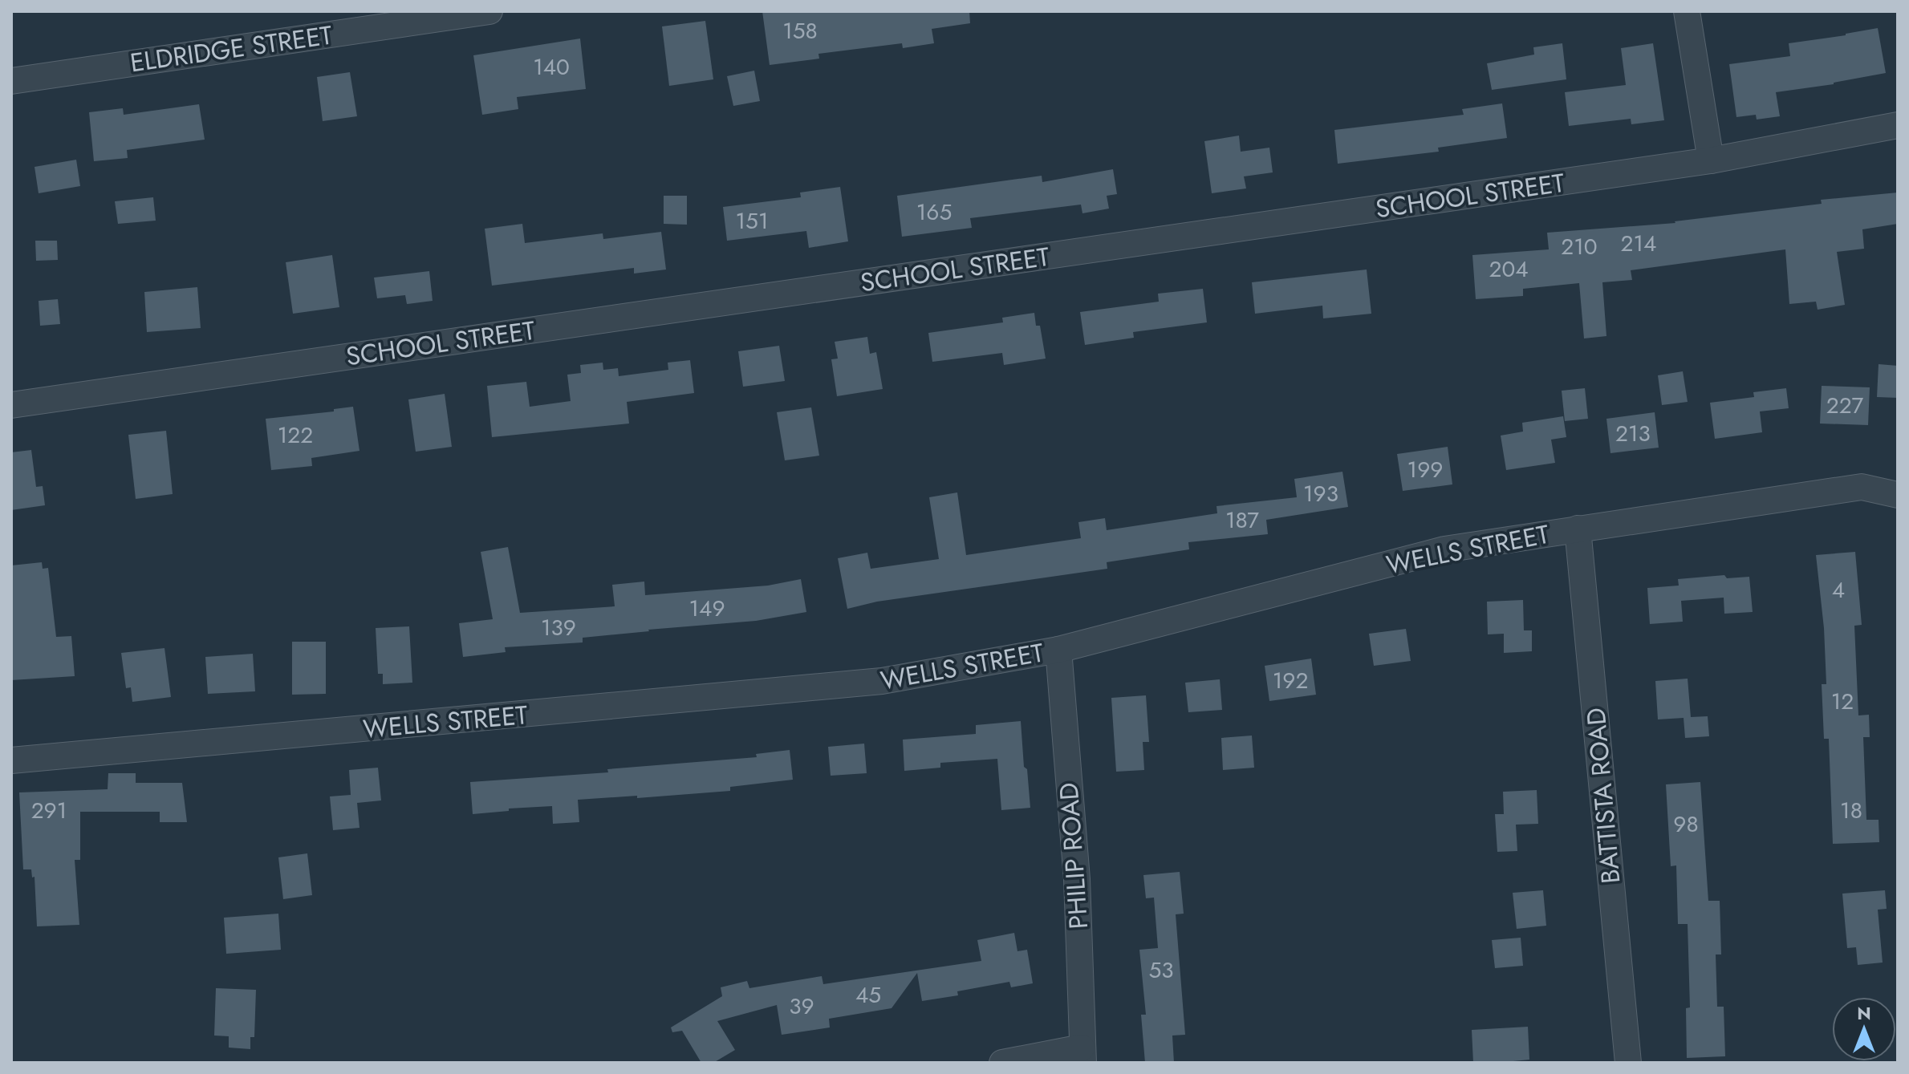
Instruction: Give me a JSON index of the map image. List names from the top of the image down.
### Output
{
  "streets": {
    "street": [
      "ELDRIDGE STREET",
      "SCHOOL STREET",
      "WELLS STREET",
      "BATTISTA ROAD",
      "PHILIP ROAD"
    ]
  },
  "crossings": [
    ["WELLS STREET", "BATTISTA ROAD"],
    ["WELLS STREET", "PHILIP ROAD"]
  ],
  "house_numbers": [
    "158",
    "140",
    "165",
    "151",
    "214",
    "210",
    "204",
    "227",
    "213",
    "122",
    "199",
    "193",
    "187",
    "4",
    "149",
    "139",
    "192",
    "12",
    "291",
    "18",
    "98",
    "53",
    "45",
    "39"
  ],
  "north": "top"
}
